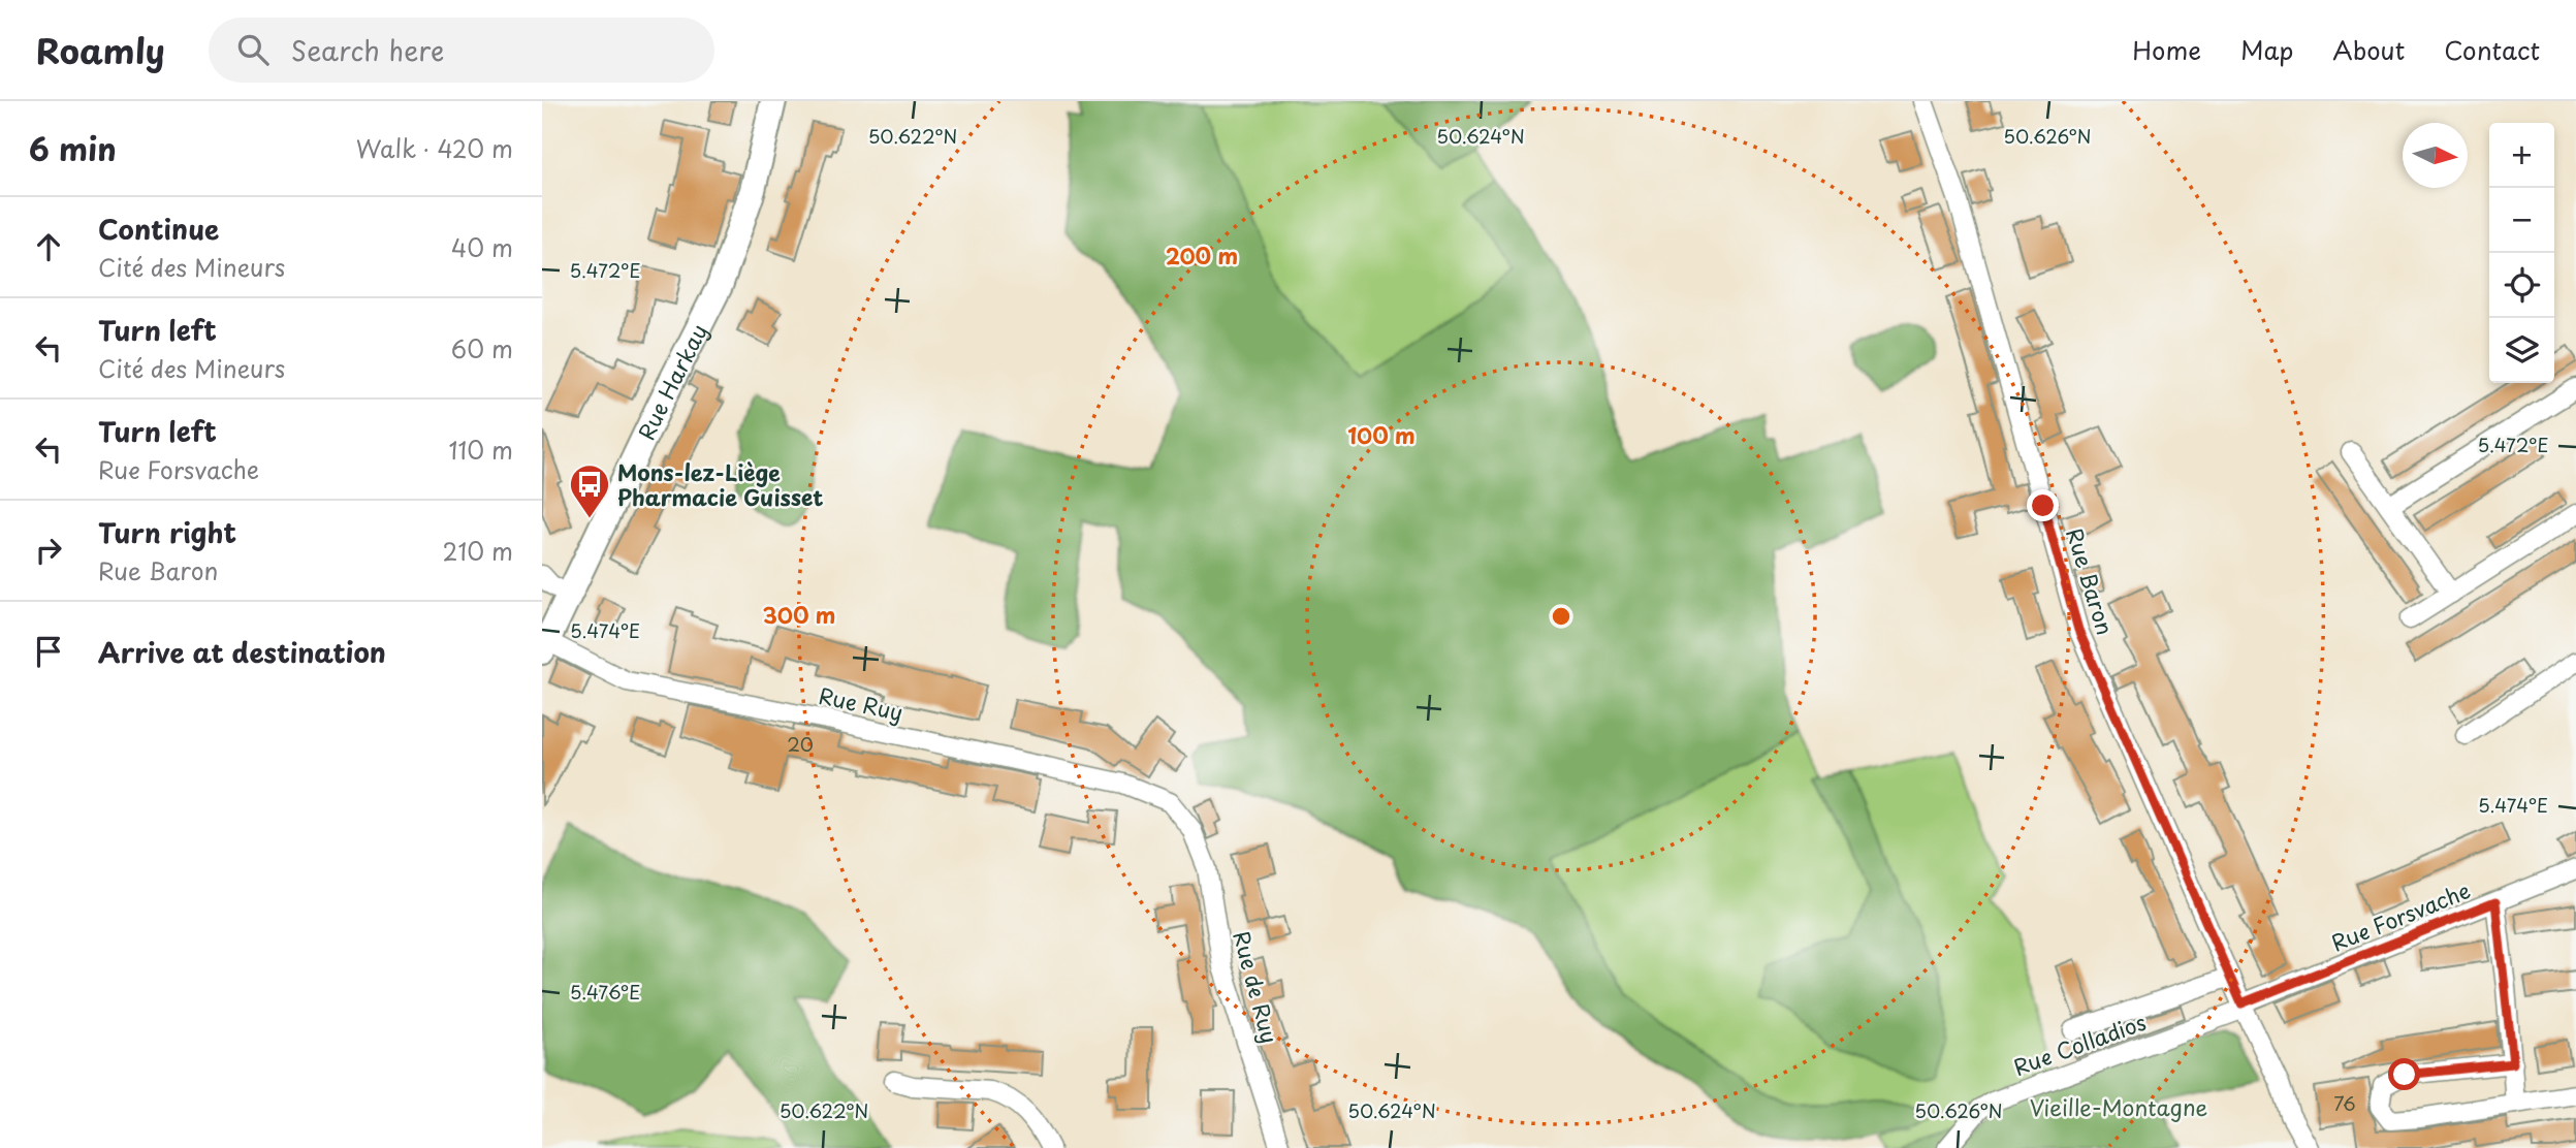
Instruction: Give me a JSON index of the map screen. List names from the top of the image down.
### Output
{
  "streets": {
    "street": [
      "Rue Harkay",
      "Rue Baron",
      "Rue Ruy",
      "Rue Forsvache",
      "Rue de Ruy",
      "Rue Colladios"
    ]
  },
  "crossings": [
    ["Rue Harkay", "Rue Ruy"],
    ["Rue Baron", "Rue Forsvache"],
    ["Rue Baron", "Rue Colladios"],
    ["Rue Ruy", "Rue de Ruy"],
    ["Rue Forsvache", "Rue Colladios"]
  ],
  "parks": ["Vieille-Montagne"],
  "places": {
    "bus stop": ["Mons-lez-Liège Pharmacie Guisset"]
  },
  "house_numbers": ["20", "76"],
  "north": "right",
  "page": {
    "header": "Roamly",
    "search": "Search here",
    "nav": [
      "Home",
      "Map",
      "About",
      "Contact"
    ],
    "heading": ["6 min", "Walk · 420 m"],
    "map_buttons": ["+", "−"],
    "list": [
      ["Continue", "Cité des Mineurs", "40 m"],
      ["Turn left", "Cité des Mineurs", "60 m"],
      ["Turn left", "Rue Forsvache", "110 m"],
      ["Turn right", "Rue Baron", "210 m"],
      "Arrive at destination"
    ]
  },
  "coordinates": [
    "50.622°N",
    "50.624°N",
    "50.626°N",
    "5.472°E",
    "5.474°E",
    "5.476°E"
  ],
  "rings": ["200 m", "100 m", "300 m"]
}
